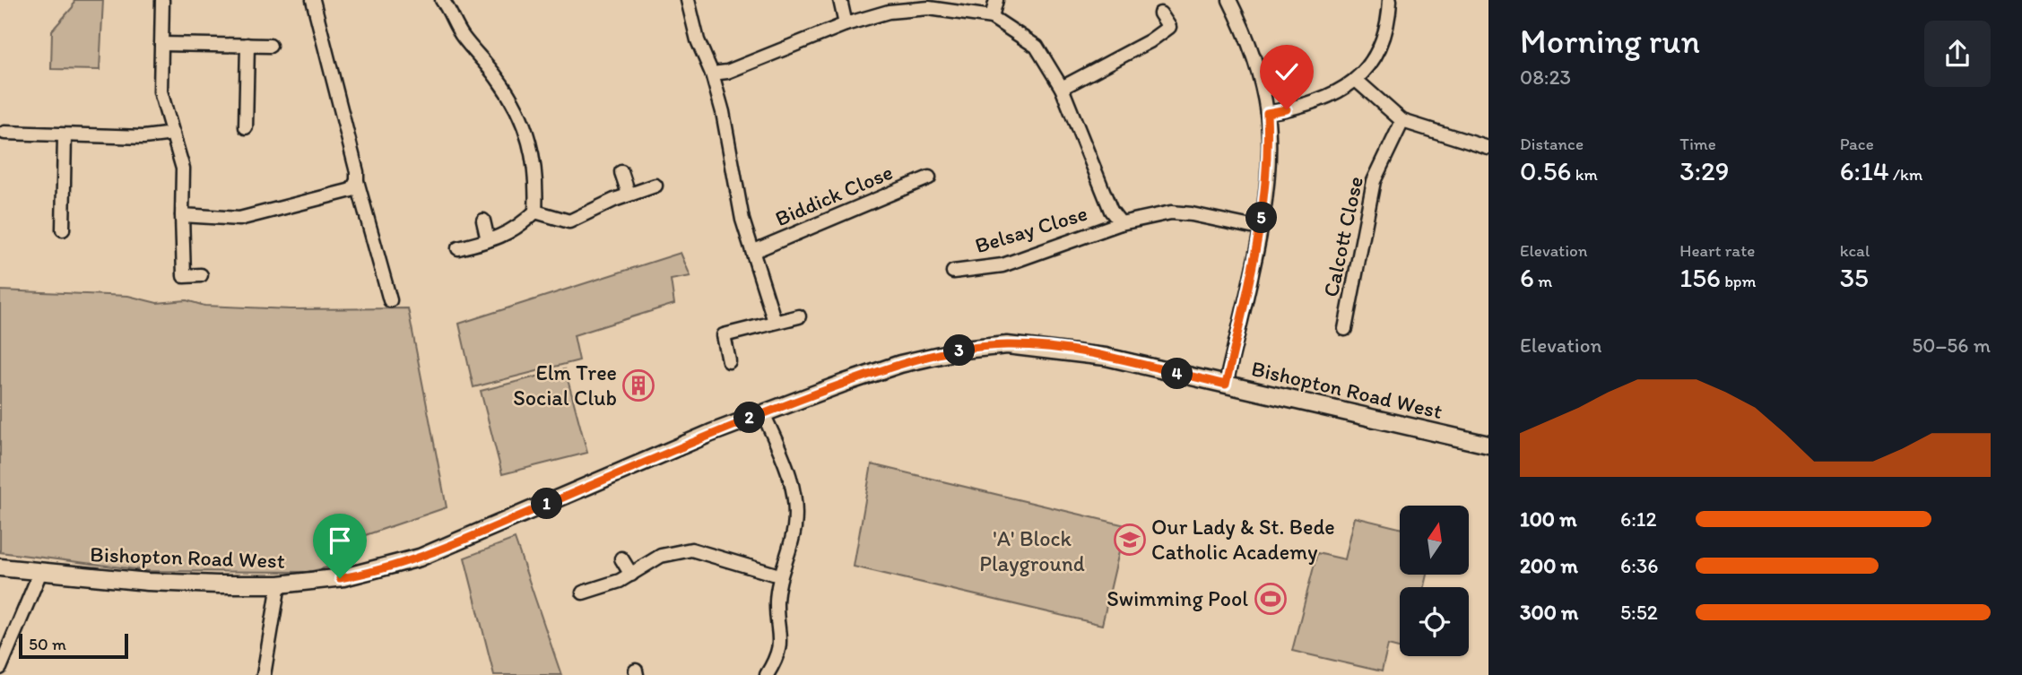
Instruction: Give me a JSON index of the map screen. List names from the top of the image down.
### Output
{
  "streets": {
    "street": [
      "Biddick Close",
      "Belsay Close",
      "Calcott Close",
      "Bishopton Road West"
    ]
  },
  "parks": ["'A' Block Playground"],
  "places": {
    "building": ["Elm Tree Social Club"],
    "school or university": ["Our Lady & St. Bede Catholic Academy"],
    "sports": ["Swimming Pool"]
  },
  "scale_bar": "50 m",
  "north": "top",
  "page": {
    "heading": ["Morning run", "08:23"],
    "stats": [
      ["Distance", "0.56 km"],
      ["Time", "3:29"],
      ["Pace", "6:14 /km"],
      ["Elevation", "6 m"],
      ["Heart rate", "156 bpm"],
      ["kcal", "35"]
    ],
    "pins": [
      "5",
      "3",
      "4",
      "2",
      "1"
    ],
    "chart": ["Elevation", "50–56 m"],
    "list": [
      {
        "name": "100 m",
        "note": "6:12"
      },
      {
        "name": "200 m",
        "note": "6:36"
      },
      {
        "name": "300 m",
        "note": "5:52"
      }
    ],
    "scale": "50 m"
  }
}
